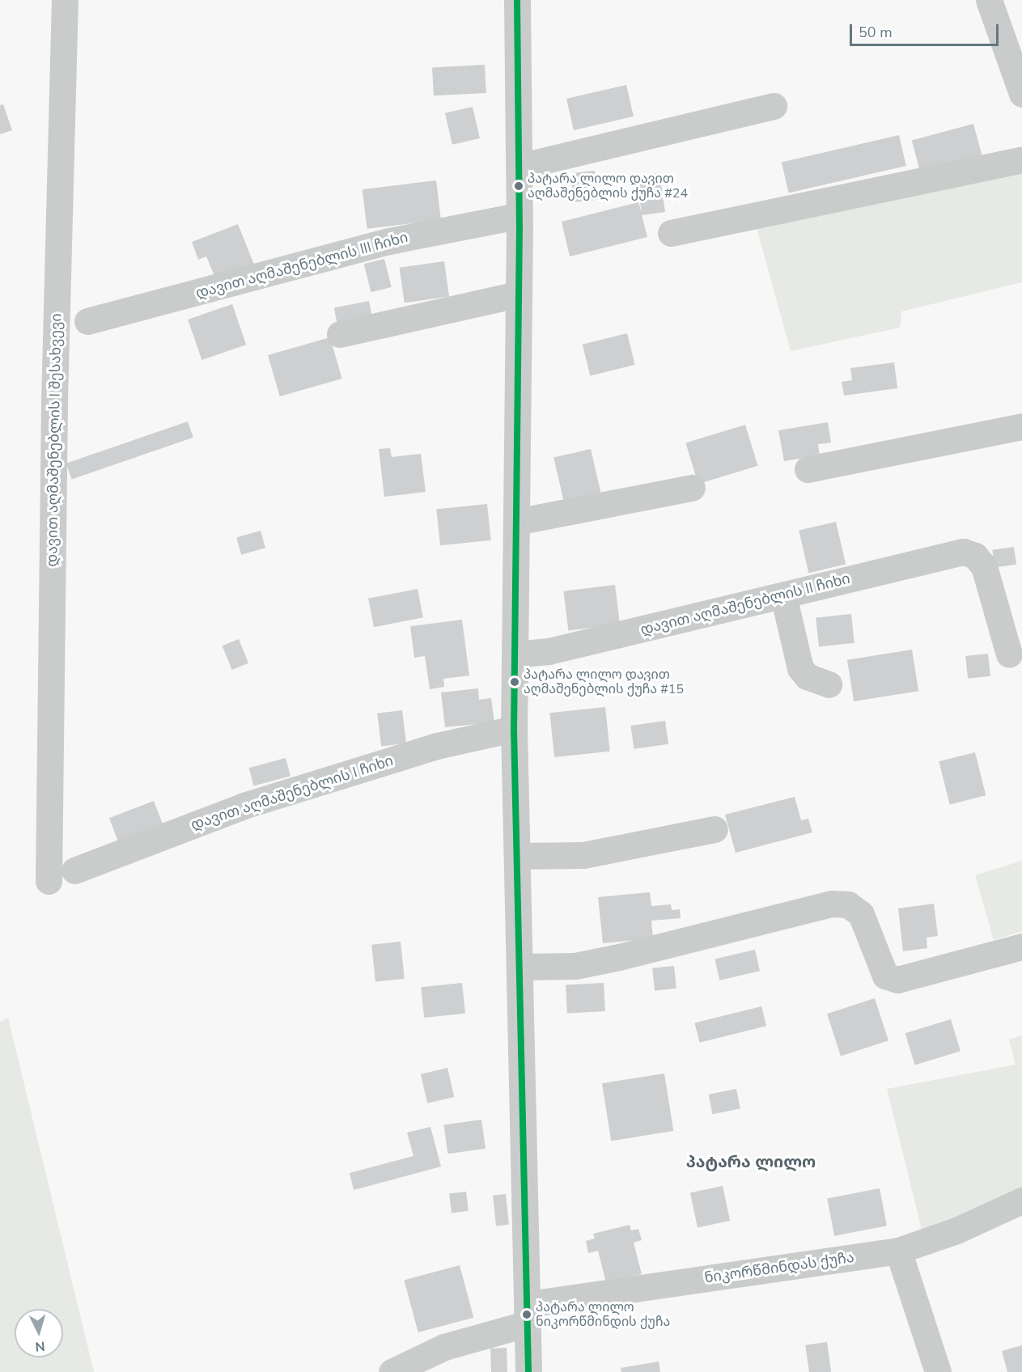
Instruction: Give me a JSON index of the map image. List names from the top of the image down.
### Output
{
  "streets": {
    "street": [
      "დავით აღმაშენებლის III ჩიხი",
      "დავით აღმაშენებლის I შესახვევი",
      "დავით აღმაშენებლის II ჩიხი",
      "დავით აღმაშენებლის I ჩიხი",
      "ნიკორწმინდას ქუჩა"
    ]
  },
  "districts": ["პატარა ლილო"],
  "places": ["პატარა ლილო დავით აღმაშენებლის ქუჩა #24", "პატარა ლილო დავით აღმაშენებლის ქუჩა #15", "პატარა ლილო ნიკორწმინდის ქუჩა"],
  "scale_bar": "50 m",
  "north": "bottom"
}
